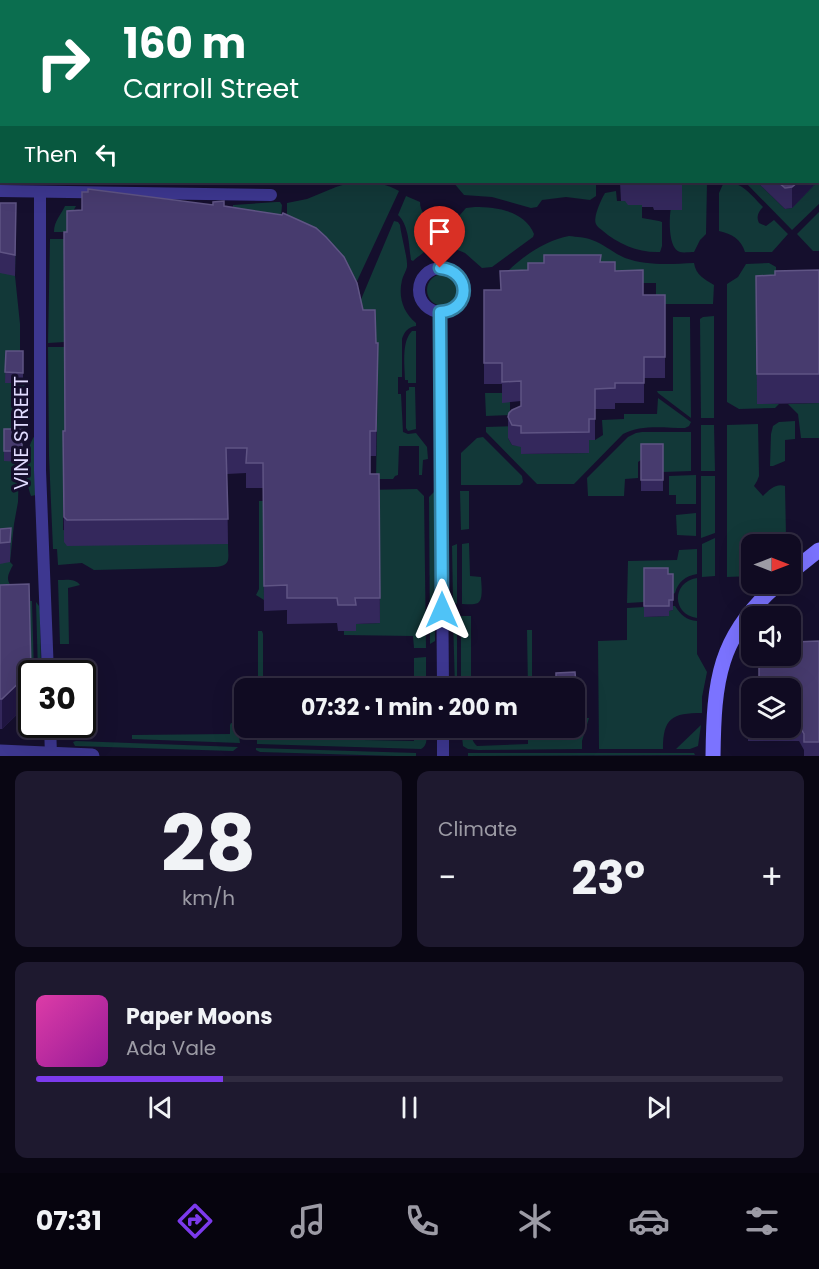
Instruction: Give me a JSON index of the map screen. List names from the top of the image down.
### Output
{
  "streets": {
    "street": ["VINE STREET"]
  },
  "north": "right",
  "page": {
    "turn": ["160 m", "Carroll Street"],
    "then": "Then",
    "limit": "30",
    "trip": "07:32 · 1 min · 200 m",
    "tile": [
      ["28", "km/h"],
      "Climate"
    ],
    "heat": ["−", "23°", "+"],
    "song": ["Paper Moons", "Ada Vale"],
    "tabs": "07:31"
  }
}
